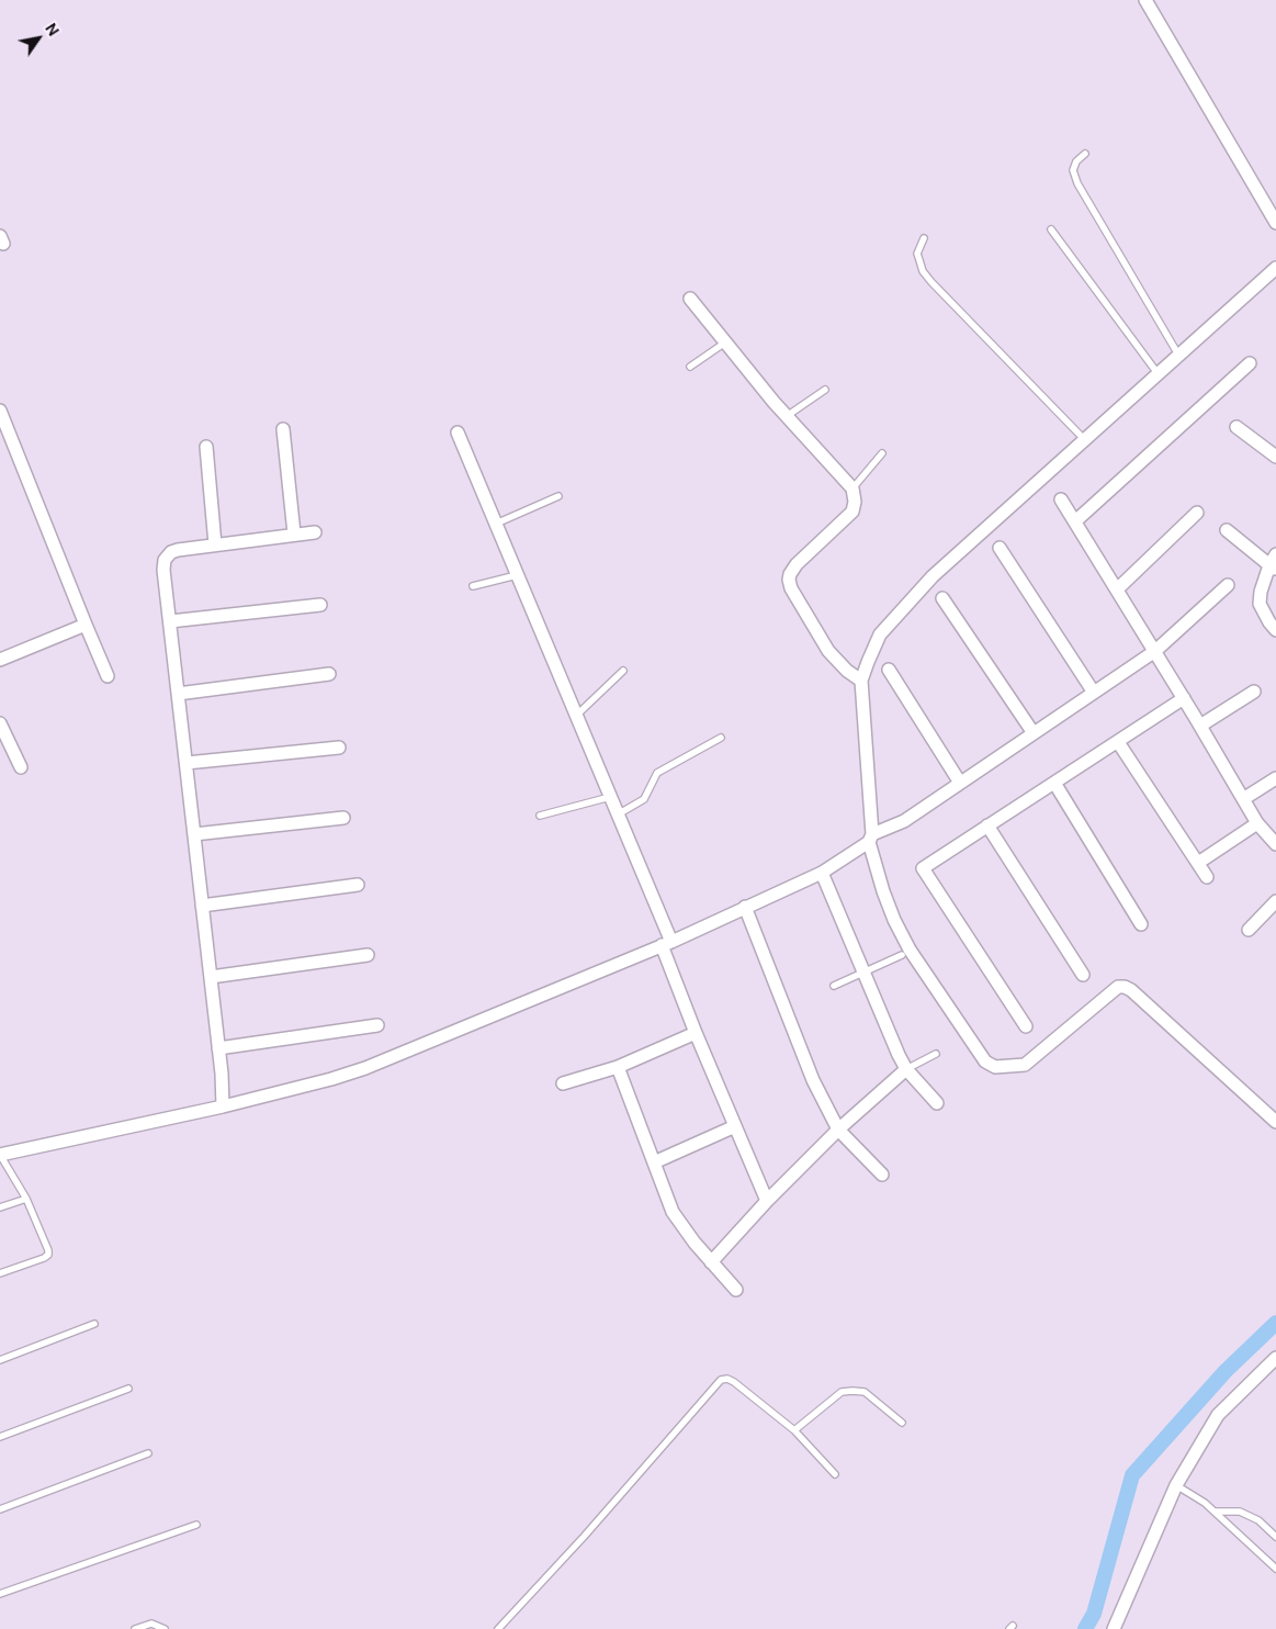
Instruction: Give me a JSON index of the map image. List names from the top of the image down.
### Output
{
  "north": "top right"
}
